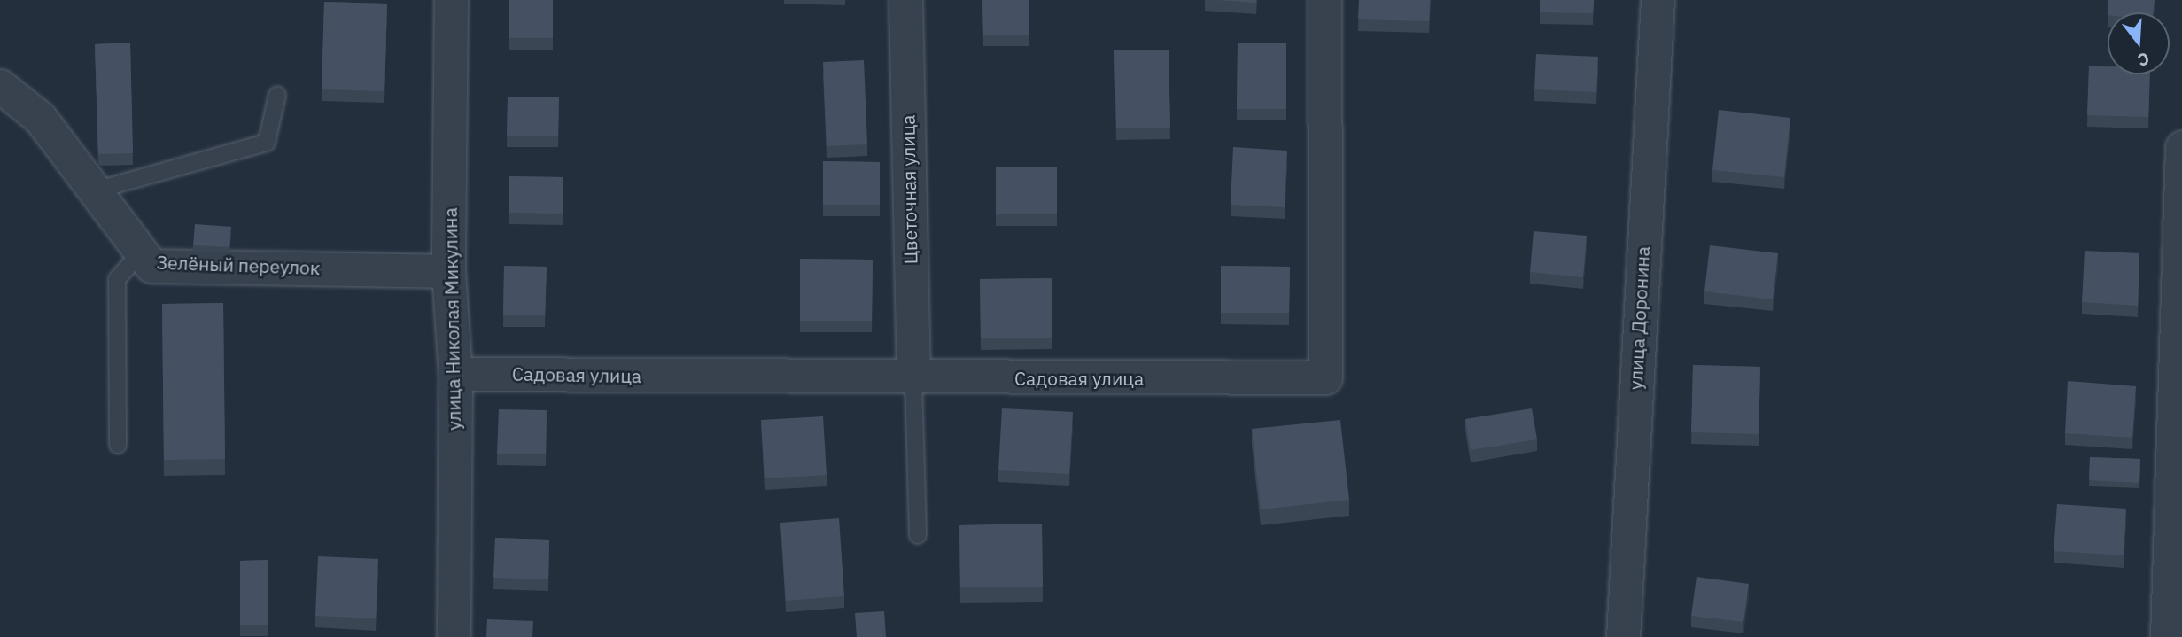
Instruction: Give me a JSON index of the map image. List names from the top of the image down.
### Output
{
  "streets": {
    "street": [
      "Цветочная улица",
      "Зелёный переулок",
      "улица Доронина",
      "улица Николая Микулина",
      "Садовая улица"
    ]
  },
  "crossings": [
    ["Цветочная улица", "Садовая улица"],
    ["Зелёный переулок", "улица Николая Микулина"],
    ["улица Николая Микулина", "Садовая улица"]
  ],
  "north": "bottom"
}
